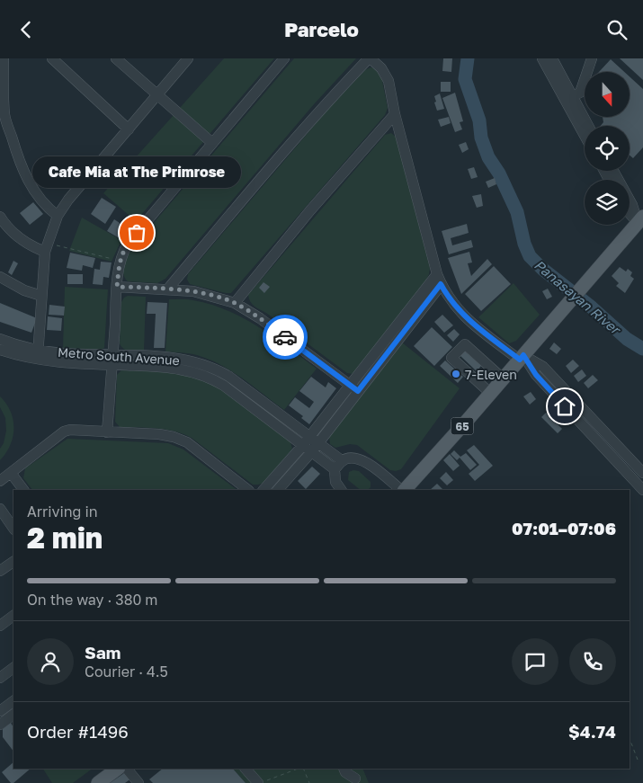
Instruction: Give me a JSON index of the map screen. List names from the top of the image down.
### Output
{
  "streets": {
    "main road": ["65"],
    "street": ["Metro South Avenue"]
  },
  "water": ["Panasayan River"],
  "places": ["Cafe Mia at The Primrose", "7-Eleven"],
  "north": "bottom",
  "page": {
    "header": "Parcelo",
    "bubble": "Cafe Mia at The Primrose",
    "heading": ["2 min", "Arriving in", "07:01–07:06"],
    "panel": [
      "Sam",
      "Courier · 4.5",
      "Order #1496",
      "$4.74"
    ],
    "bar": "On the way · 380 m"
  }
}
